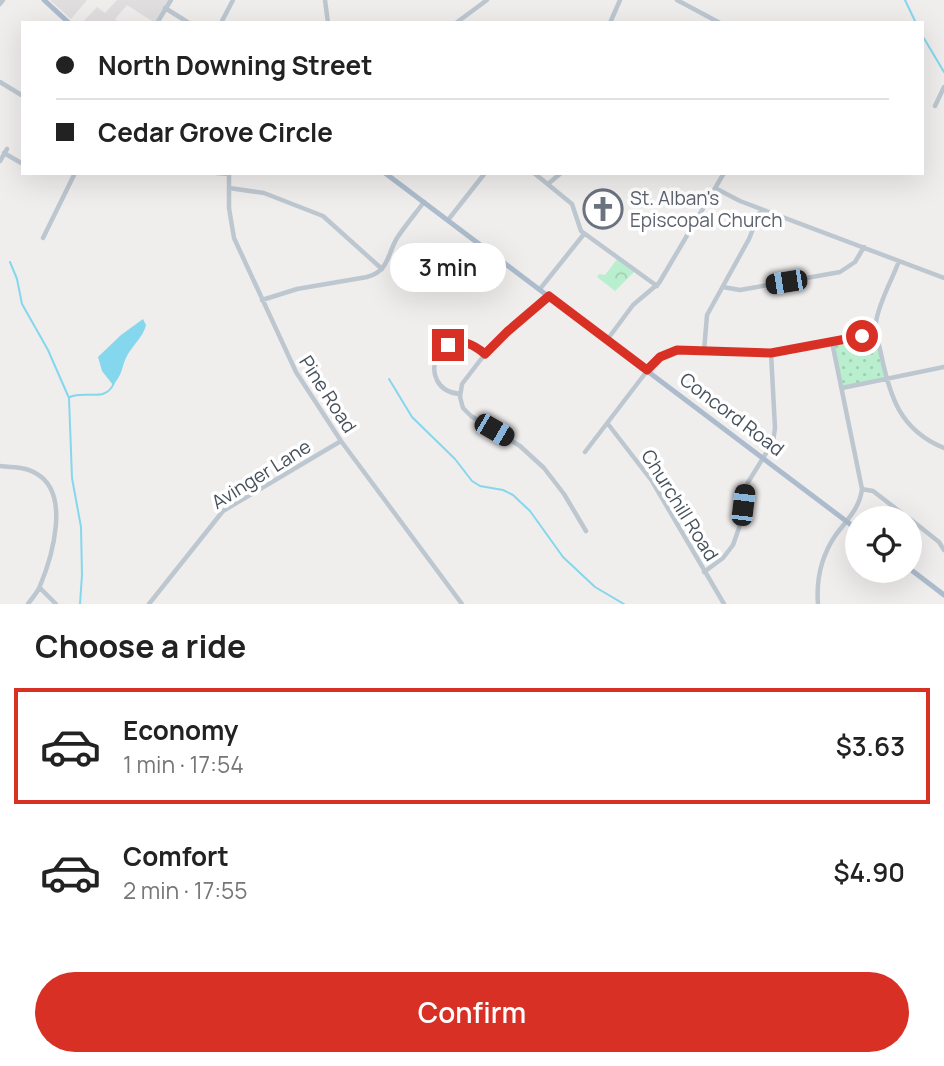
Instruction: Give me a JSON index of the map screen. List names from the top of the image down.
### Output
{
  "streets": {
    "main road": ["Concord Road"],
    "street": ["Pine Road", "Avinger Lane", "Churchill Road"]
  },
  "crossings": [
    ["Pine Road", "Avinger Lane"]
  ],
  "places": {
    "church": ["St. Alban's Episcopal Church"]
  },
  "page": {
    "banner": ["North Downing Street", "Cedar Grove Circle"],
    "bubble": "3 min",
    "heading": "Choose a ride",
    "list": [
      {
        "name": "Economy",
        "note": "1 min · 17:54",
        "value": "$3.63"
      },
      {
        "name": "Comfort",
        "note": "2 min · 17:55",
        "value": "$4.90"
      }
    ],
    "buttons": "Confirm"
  }
}
